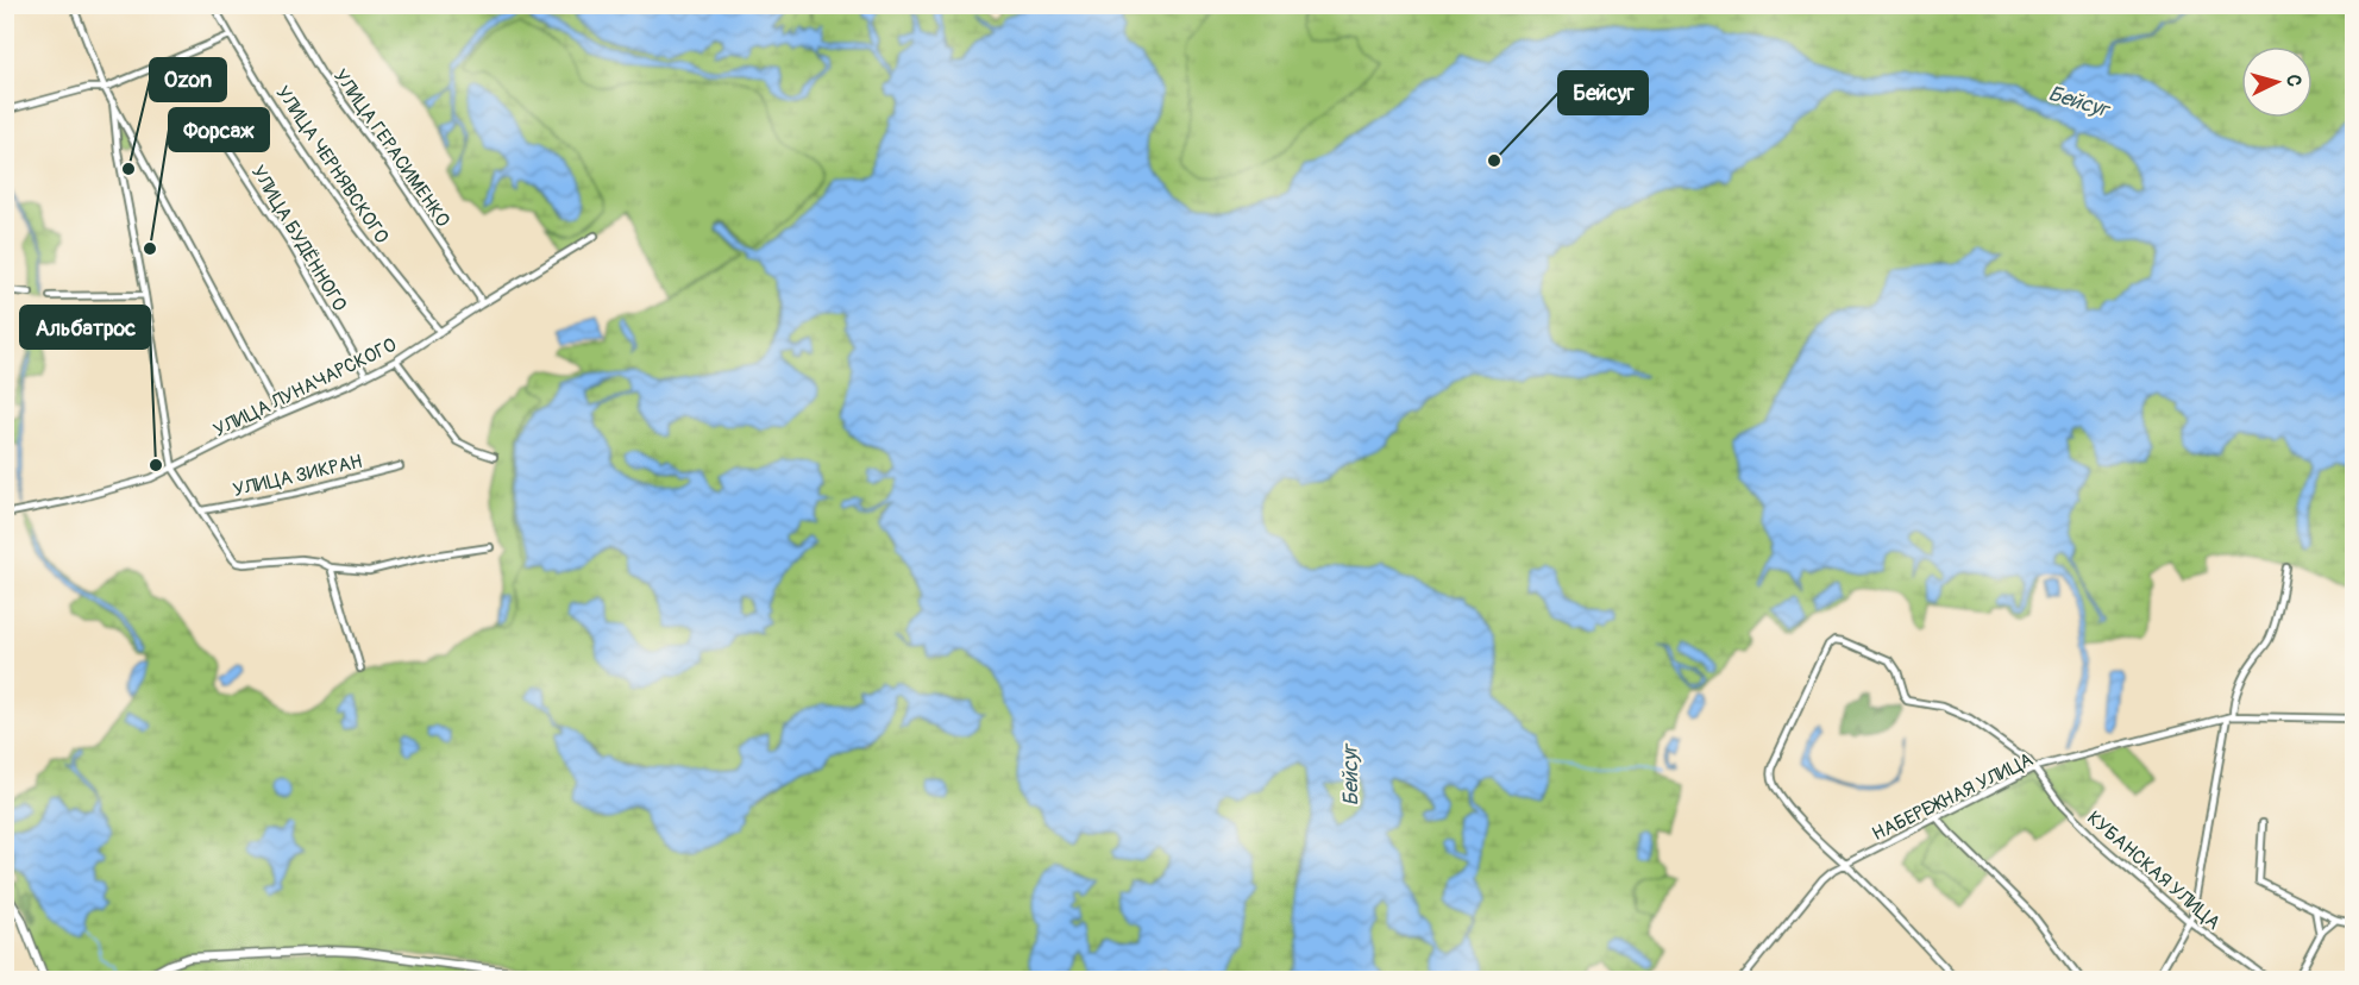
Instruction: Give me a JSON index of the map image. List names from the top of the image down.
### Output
{
  "streets": {
    "street": [
      "УЛИЦА ГЕРАСИМЕНКО",
      "УЛИЦА ЧЕРНЯВСКОГО",
      "УЛИЦА БУДЁННОГО",
      "УЛИЦА ЛУНАЧАРСКОГО",
      "УЛИЦА ЗИКРАН",
      "НАБЕРЕЖНАЯ УЛИЦА",
      "КУБАНСКАЯ УЛИЦА"
    ]
  },
  "crossings": [
    ["УЛИЦА ГЕРАСИМЕНКО", "УЛИЦА ЛУНАЧАРСКОГО"],
    ["УЛИЦА ЧЕРНЯВСКОГО", "УЛИЦА ЛУНАЧАРСКОГО"],
    ["УЛИЦА БУДЁННОГО", "УЛИЦА ЛУНАЧАРСКОГО"],
    ["НАБЕРЕЖНАЯ УЛИЦА", "КУБАНСКАЯ УЛИЦА"]
  ],
  "water": ["Бейсуг"],
  "places": [
    "Бейсуг",
    "Ozon",
    "Форсаж",
    "Альбатрос"
  ],
  "north": "right"
}
